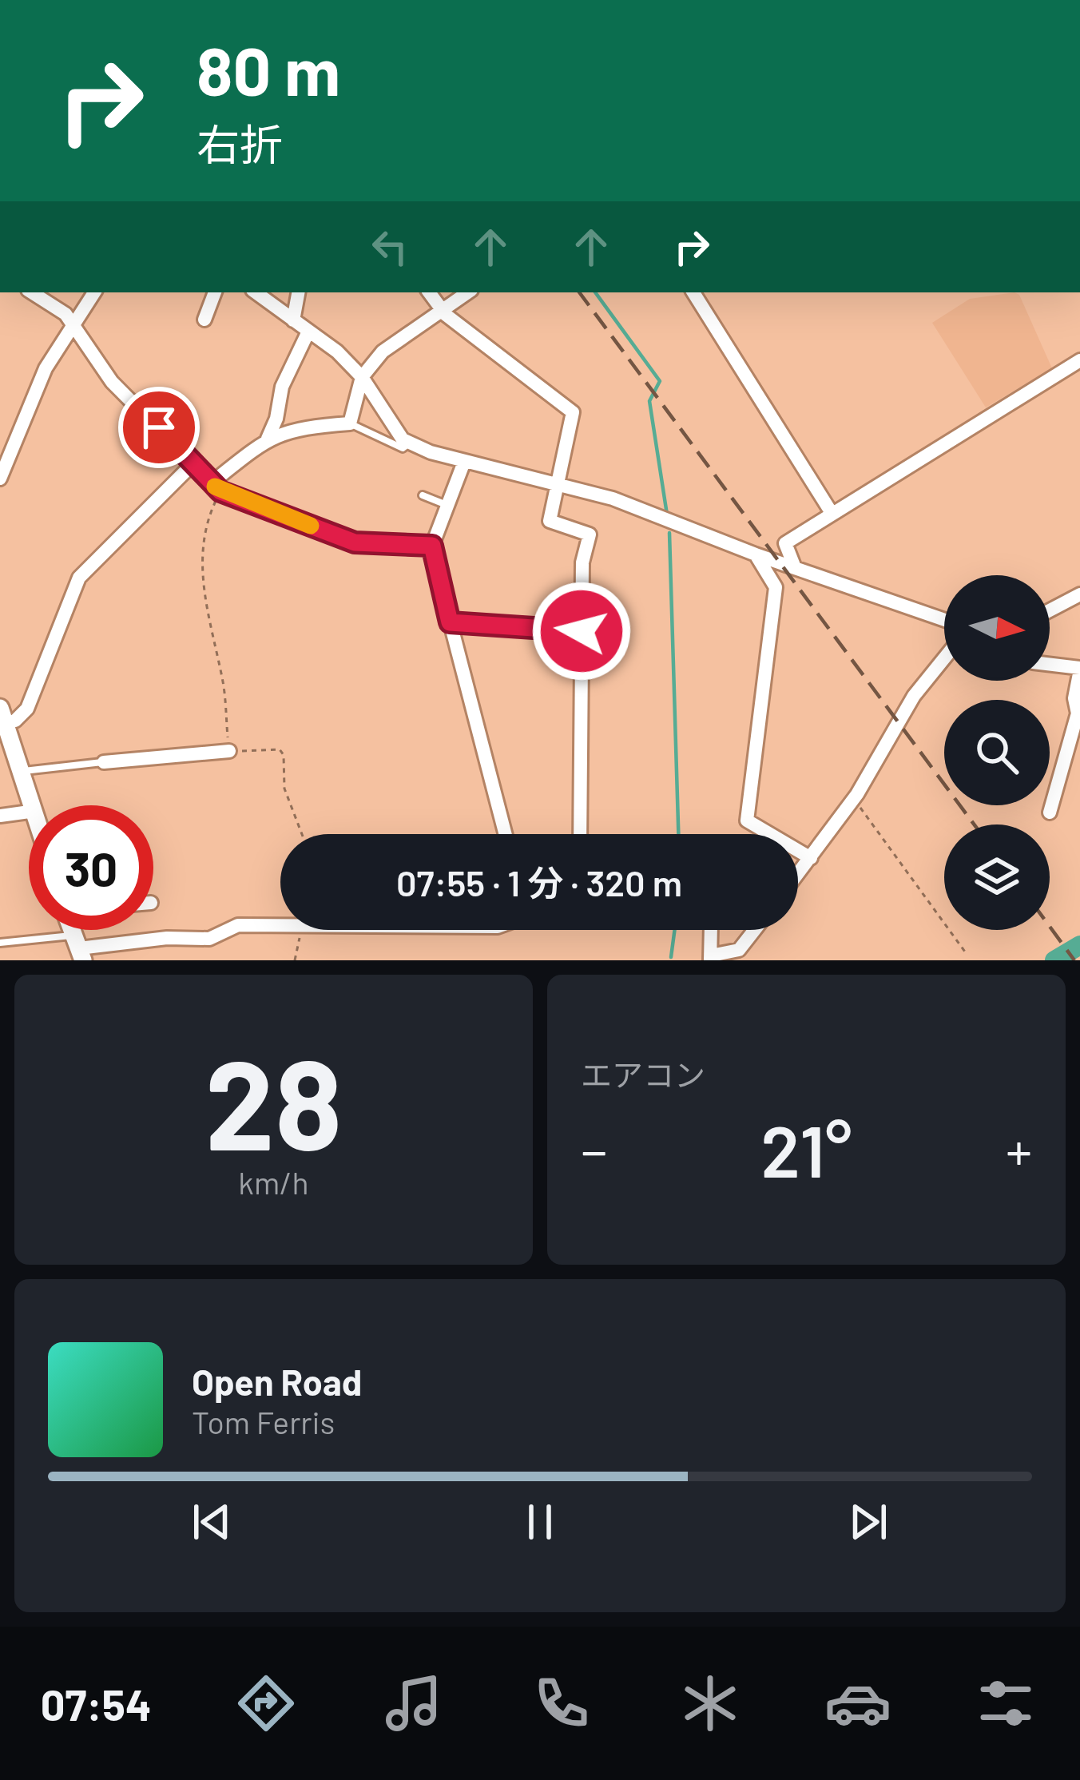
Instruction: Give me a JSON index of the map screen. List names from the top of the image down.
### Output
{
  "north": "right",
  "page": {
    "turn": ["80 m", "右折"],
    "limit": "30",
    "trip": "07:55 · 1 分 · 320 m",
    "tile": [
      ["28", "km/h"],
      "エアコン"
    ],
    "heat": ["−", "21°", "+"],
    "song": ["Open Road", "Tom Ferris"],
    "tabs": "07:54"
  }
}
